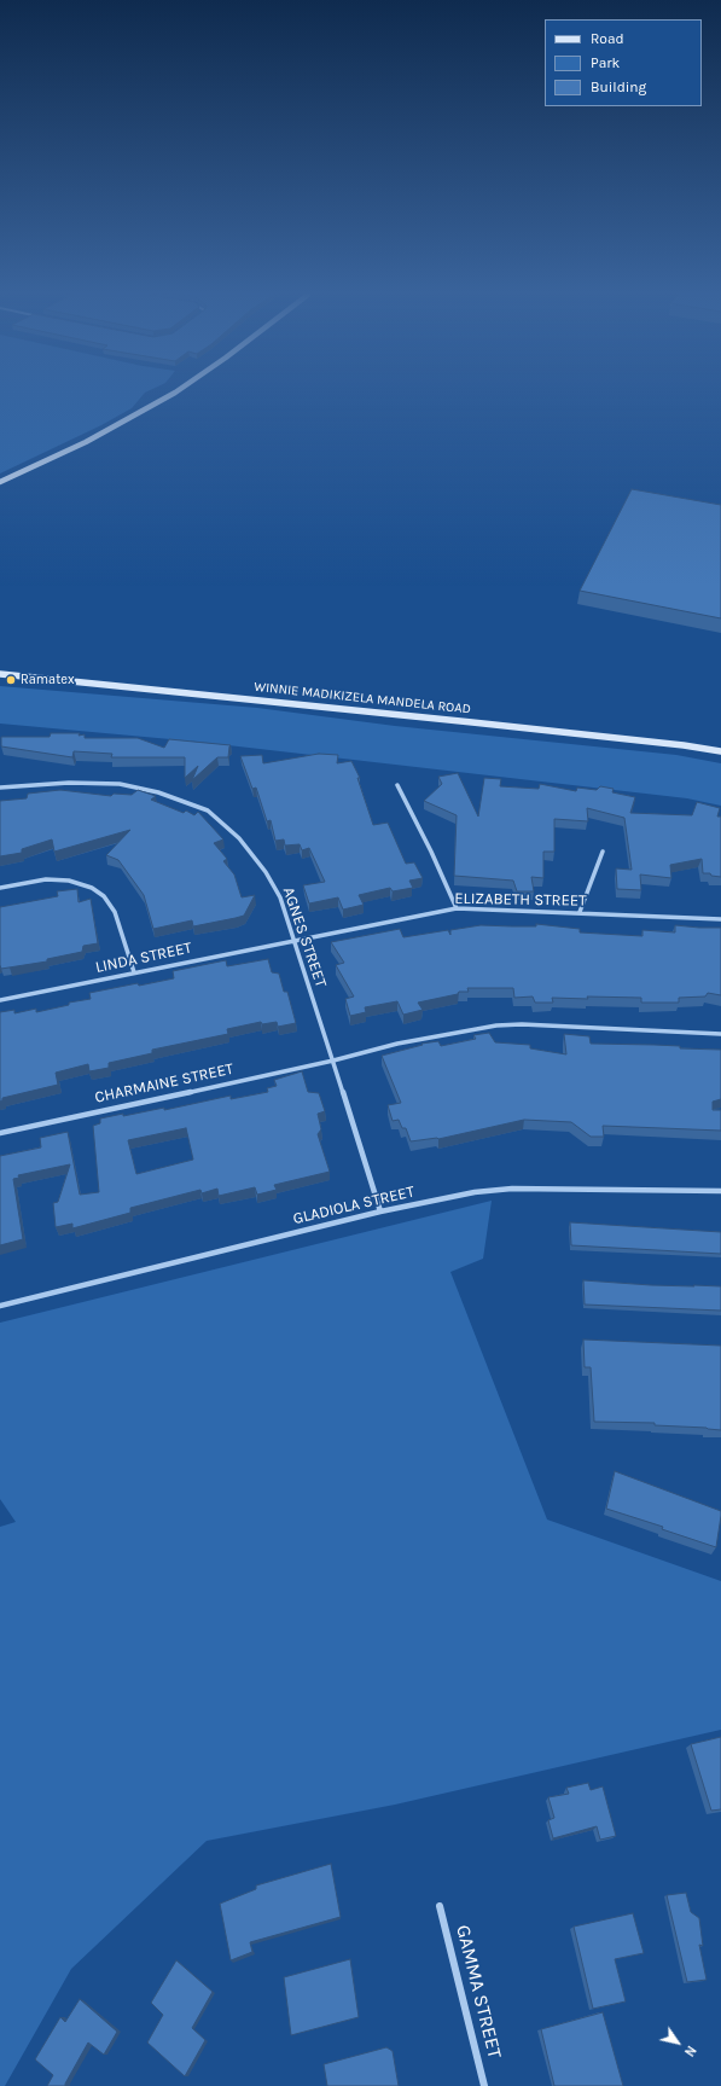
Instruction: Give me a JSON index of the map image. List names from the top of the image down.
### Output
{
  "streets": {
    "main road": ["WINNIE MADIKIZELA MANDELA ROAD"],
    "street": [
      "ELIZABETH STREET",
      "AGNES STREET",
      "LINDA STREET",
      "CHARMAINE STREET",
      "GLADIOLA STREET",
      "GAMMA STREET"
    ]
  },
  "crossings": [
    ["ELIZABETH STREET", "AGNES STREET"],
    ["ELIZABETH STREET", "LINDA STREET"],
    ["AGNES STREET", "LINDA STREET"],
    ["AGNES STREET", "CHARMAINE STREET"],
    ["AGNES STREET", "GLADIOLA STREET"]
  ],
  "places": ["Ramatex"],
  "legend": ["Road", "Park", "Building"],
  "north": "bottom right"
}
